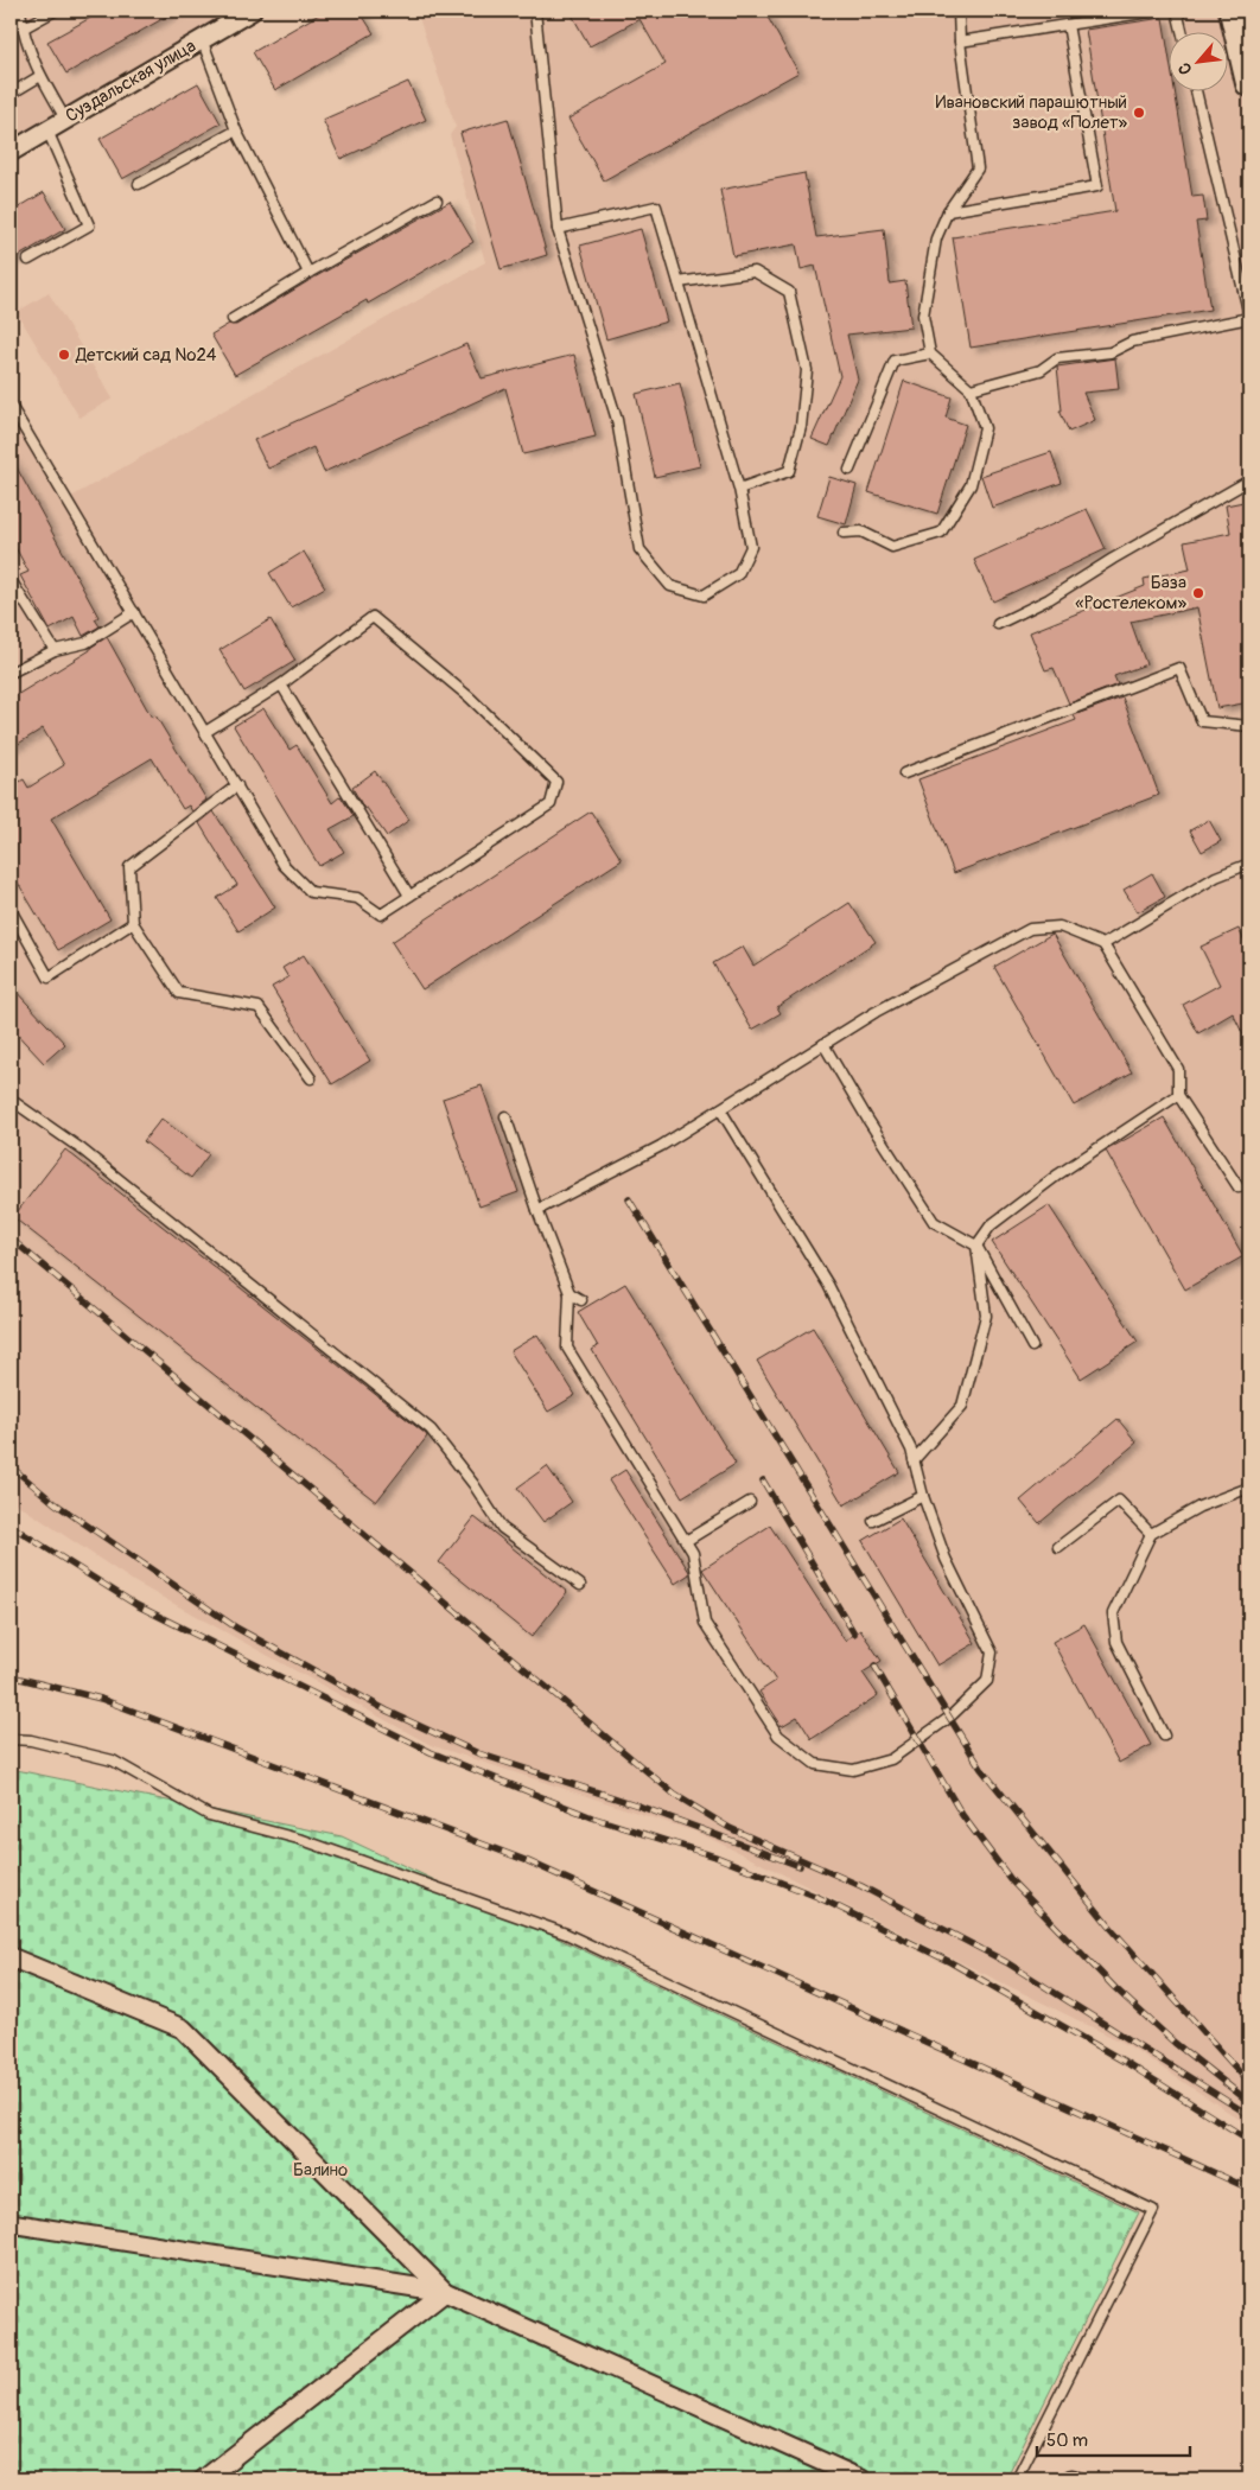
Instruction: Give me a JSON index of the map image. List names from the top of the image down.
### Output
{
  "streets": {
    "street": ["Суздальская улица"]
  },
  "parks": ["Балино"],
  "places": ["Ивановский парашютный завод «Полет»", "Детский сад №24", "База «Ростелеком»"],
  "scale_bar": "50 m",
  "north": "bottom left"
}
